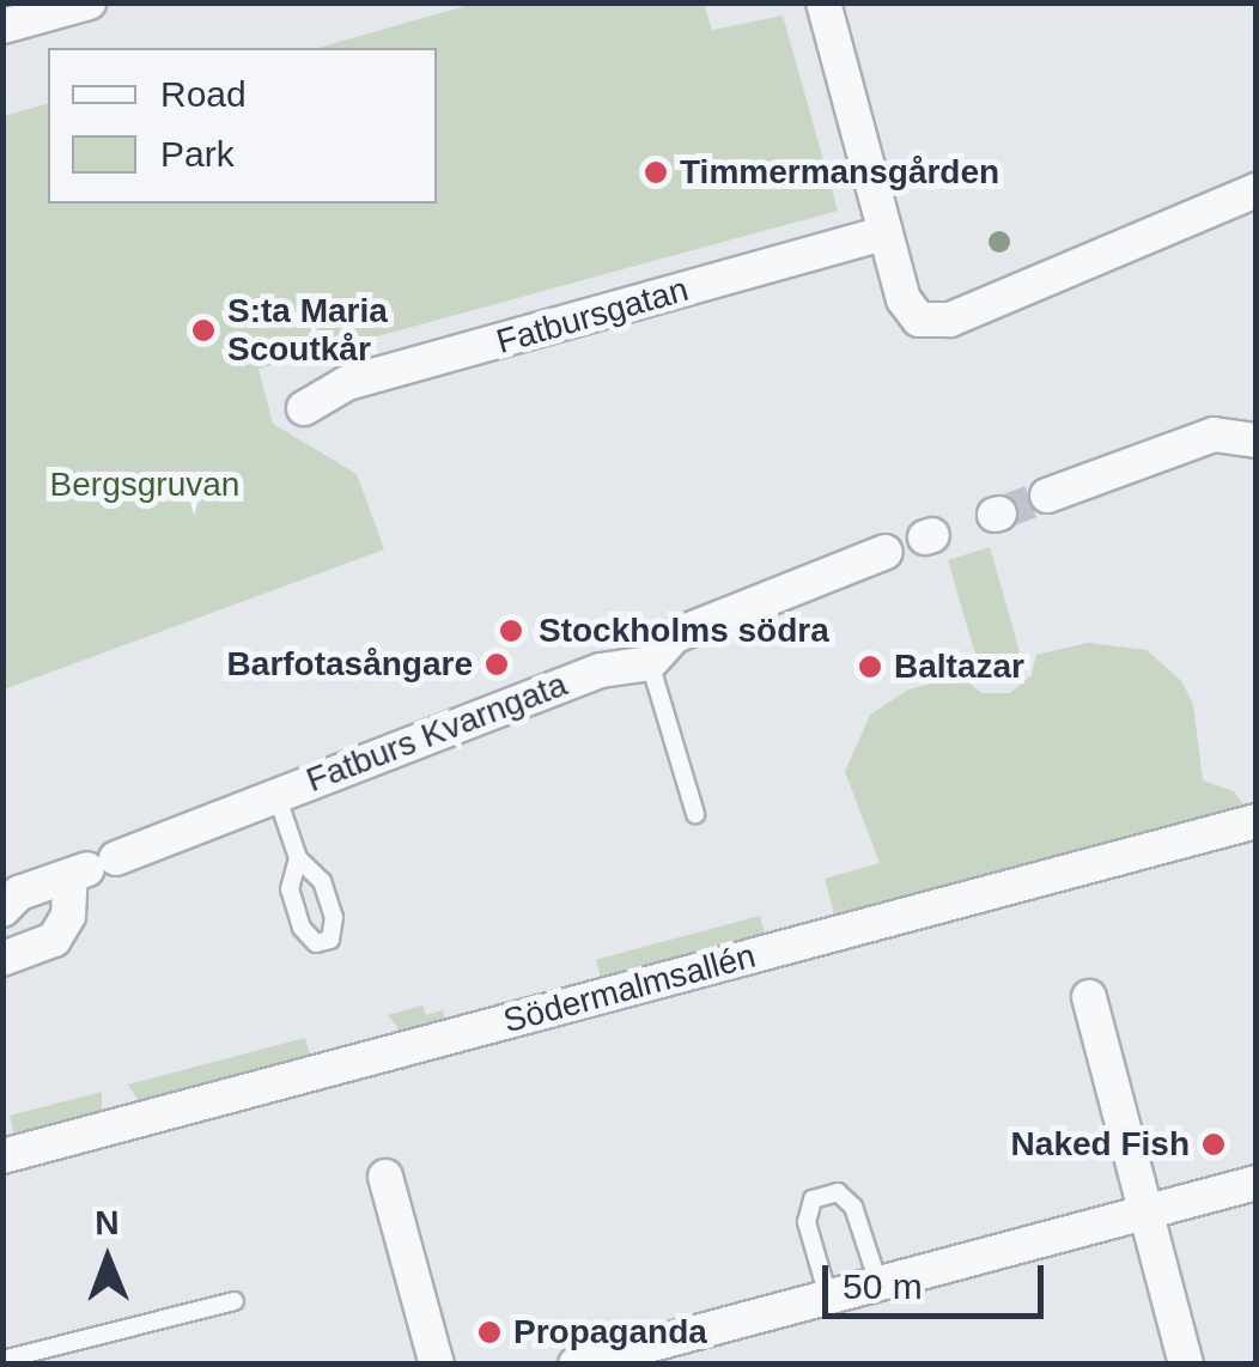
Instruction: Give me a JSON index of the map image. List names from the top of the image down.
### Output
{
  "streets": {
    "street": ["Fatbursgatan", "Fatburs Kvarngata", "Södermalmsallén"]
  },
  "parks": ["Bergsgruvan"],
  "places": [
    "Timmermansgården",
    "S:ta Maria Scoutkår",
    "Stockholms södra",
    "Barfotasångare",
    "Baltazar",
    "Naked Fish",
    "Propaganda"
  ],
  "legend": ["Road", "Park"],
  "scale_bar": "50 m",
  "north": "top"
}
